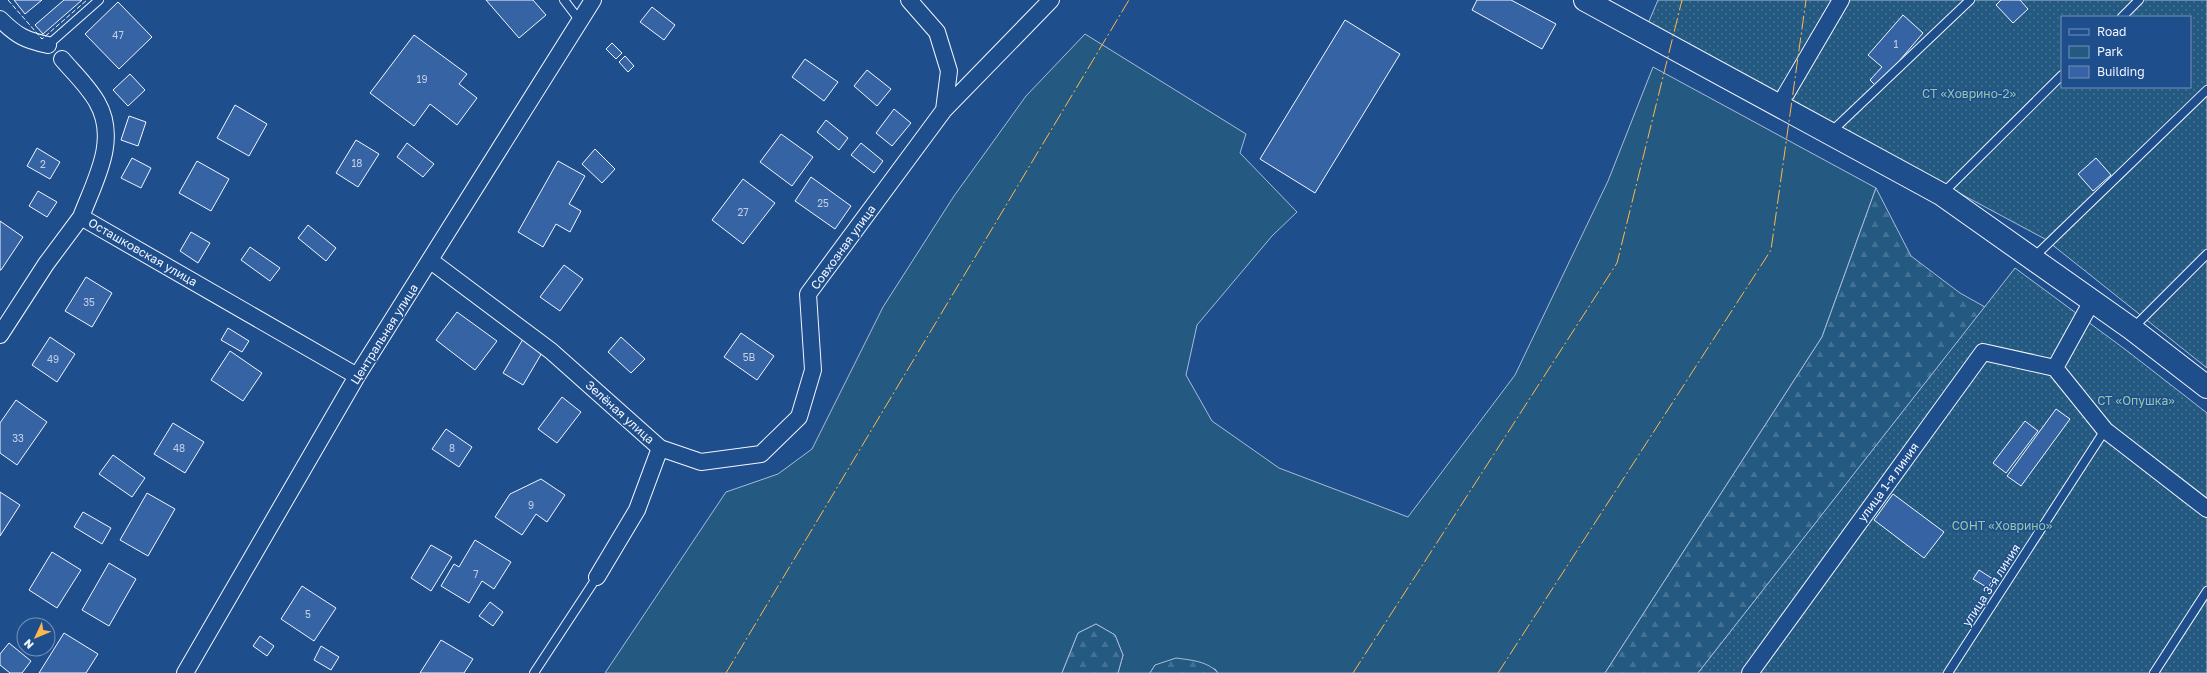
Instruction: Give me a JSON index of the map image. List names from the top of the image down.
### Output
{
  "streets": {
    "street": [
      "Совхозная улица",
      "Осташковская улица",
      "Центральная улица",
      "Зелёная улица",
      "улица 1-я линия"
    ],
    "lane": ["улица 3-я линия"]
  },
  "crossings": [
    ["Совхозная улица", "Зелёная улица"],
    ["Осташковская улица", "Центральная улица"],
    ["Центральная улица", "Зелёная улица"]
  ],
  "parks": ["СТ «Ховрино-2»", "СТ «Опушка»", "СОНТ «Ховрино»"],
  "house_numbers": [
    "47",
    "1",
    "19",
    "18",
    "2",
    "25",
    "27",
    "35",
    "5В",
    "49",
    "33",
    "48",
    "8",
    "9",
    "7",
    "5"
  ],
  "legend": ["Road", "Park", "Building"],
  "north": "bottom left"
}
